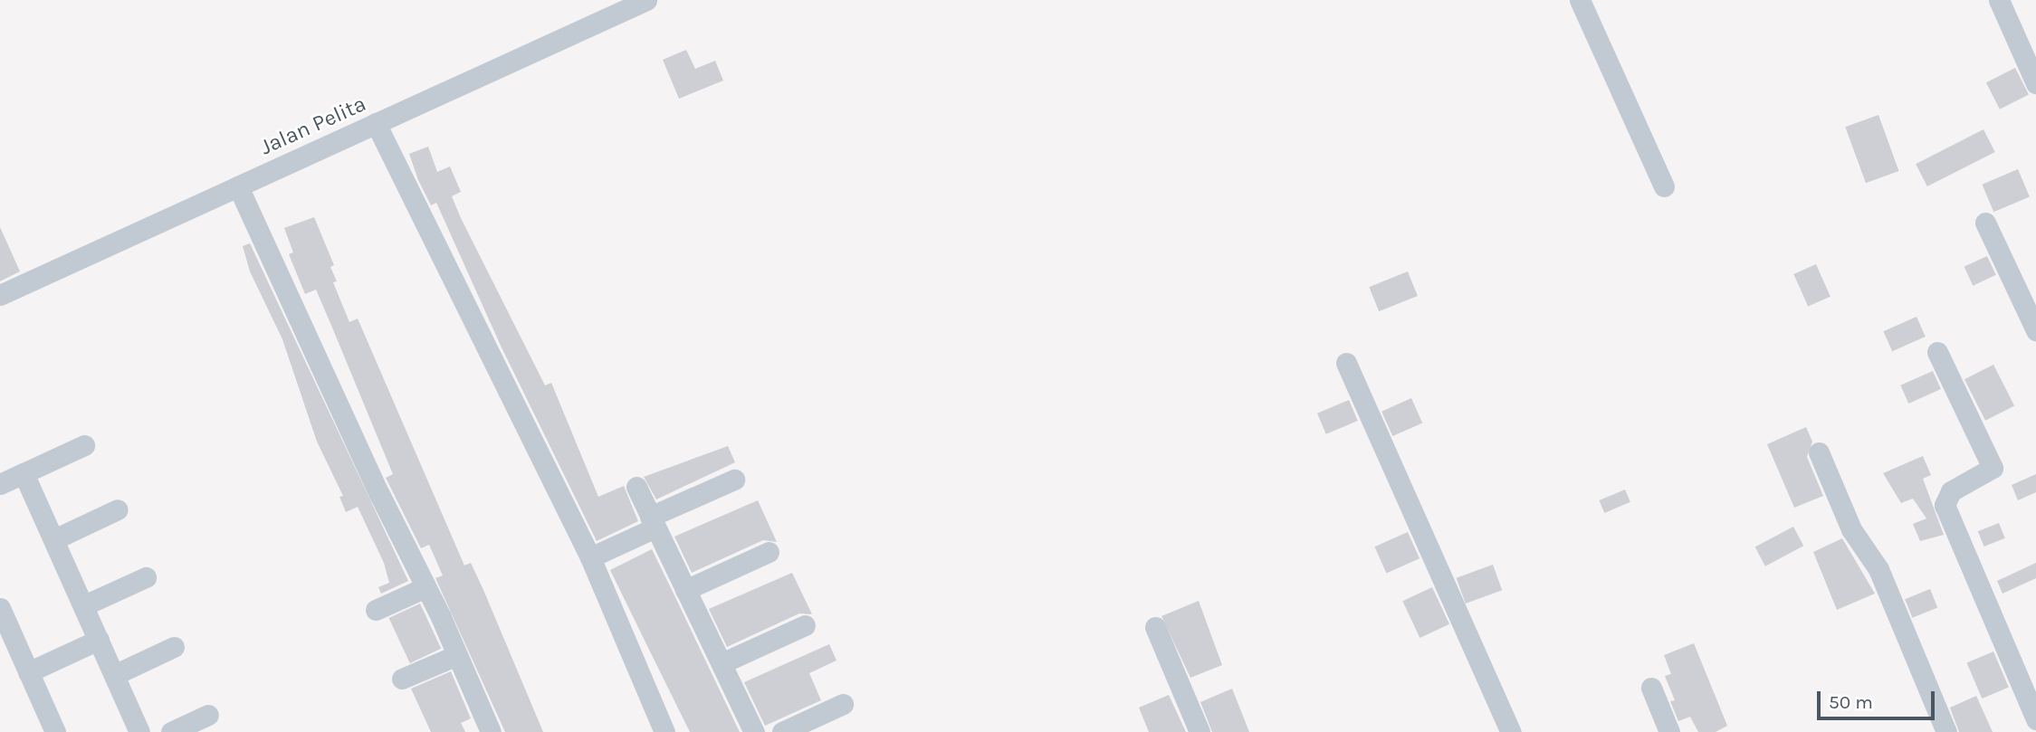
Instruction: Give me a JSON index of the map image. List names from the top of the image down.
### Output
{
  "streets": {
    "street": ["Jalan Pelita"]
  },
  "scale_bar": "50 m"
}
